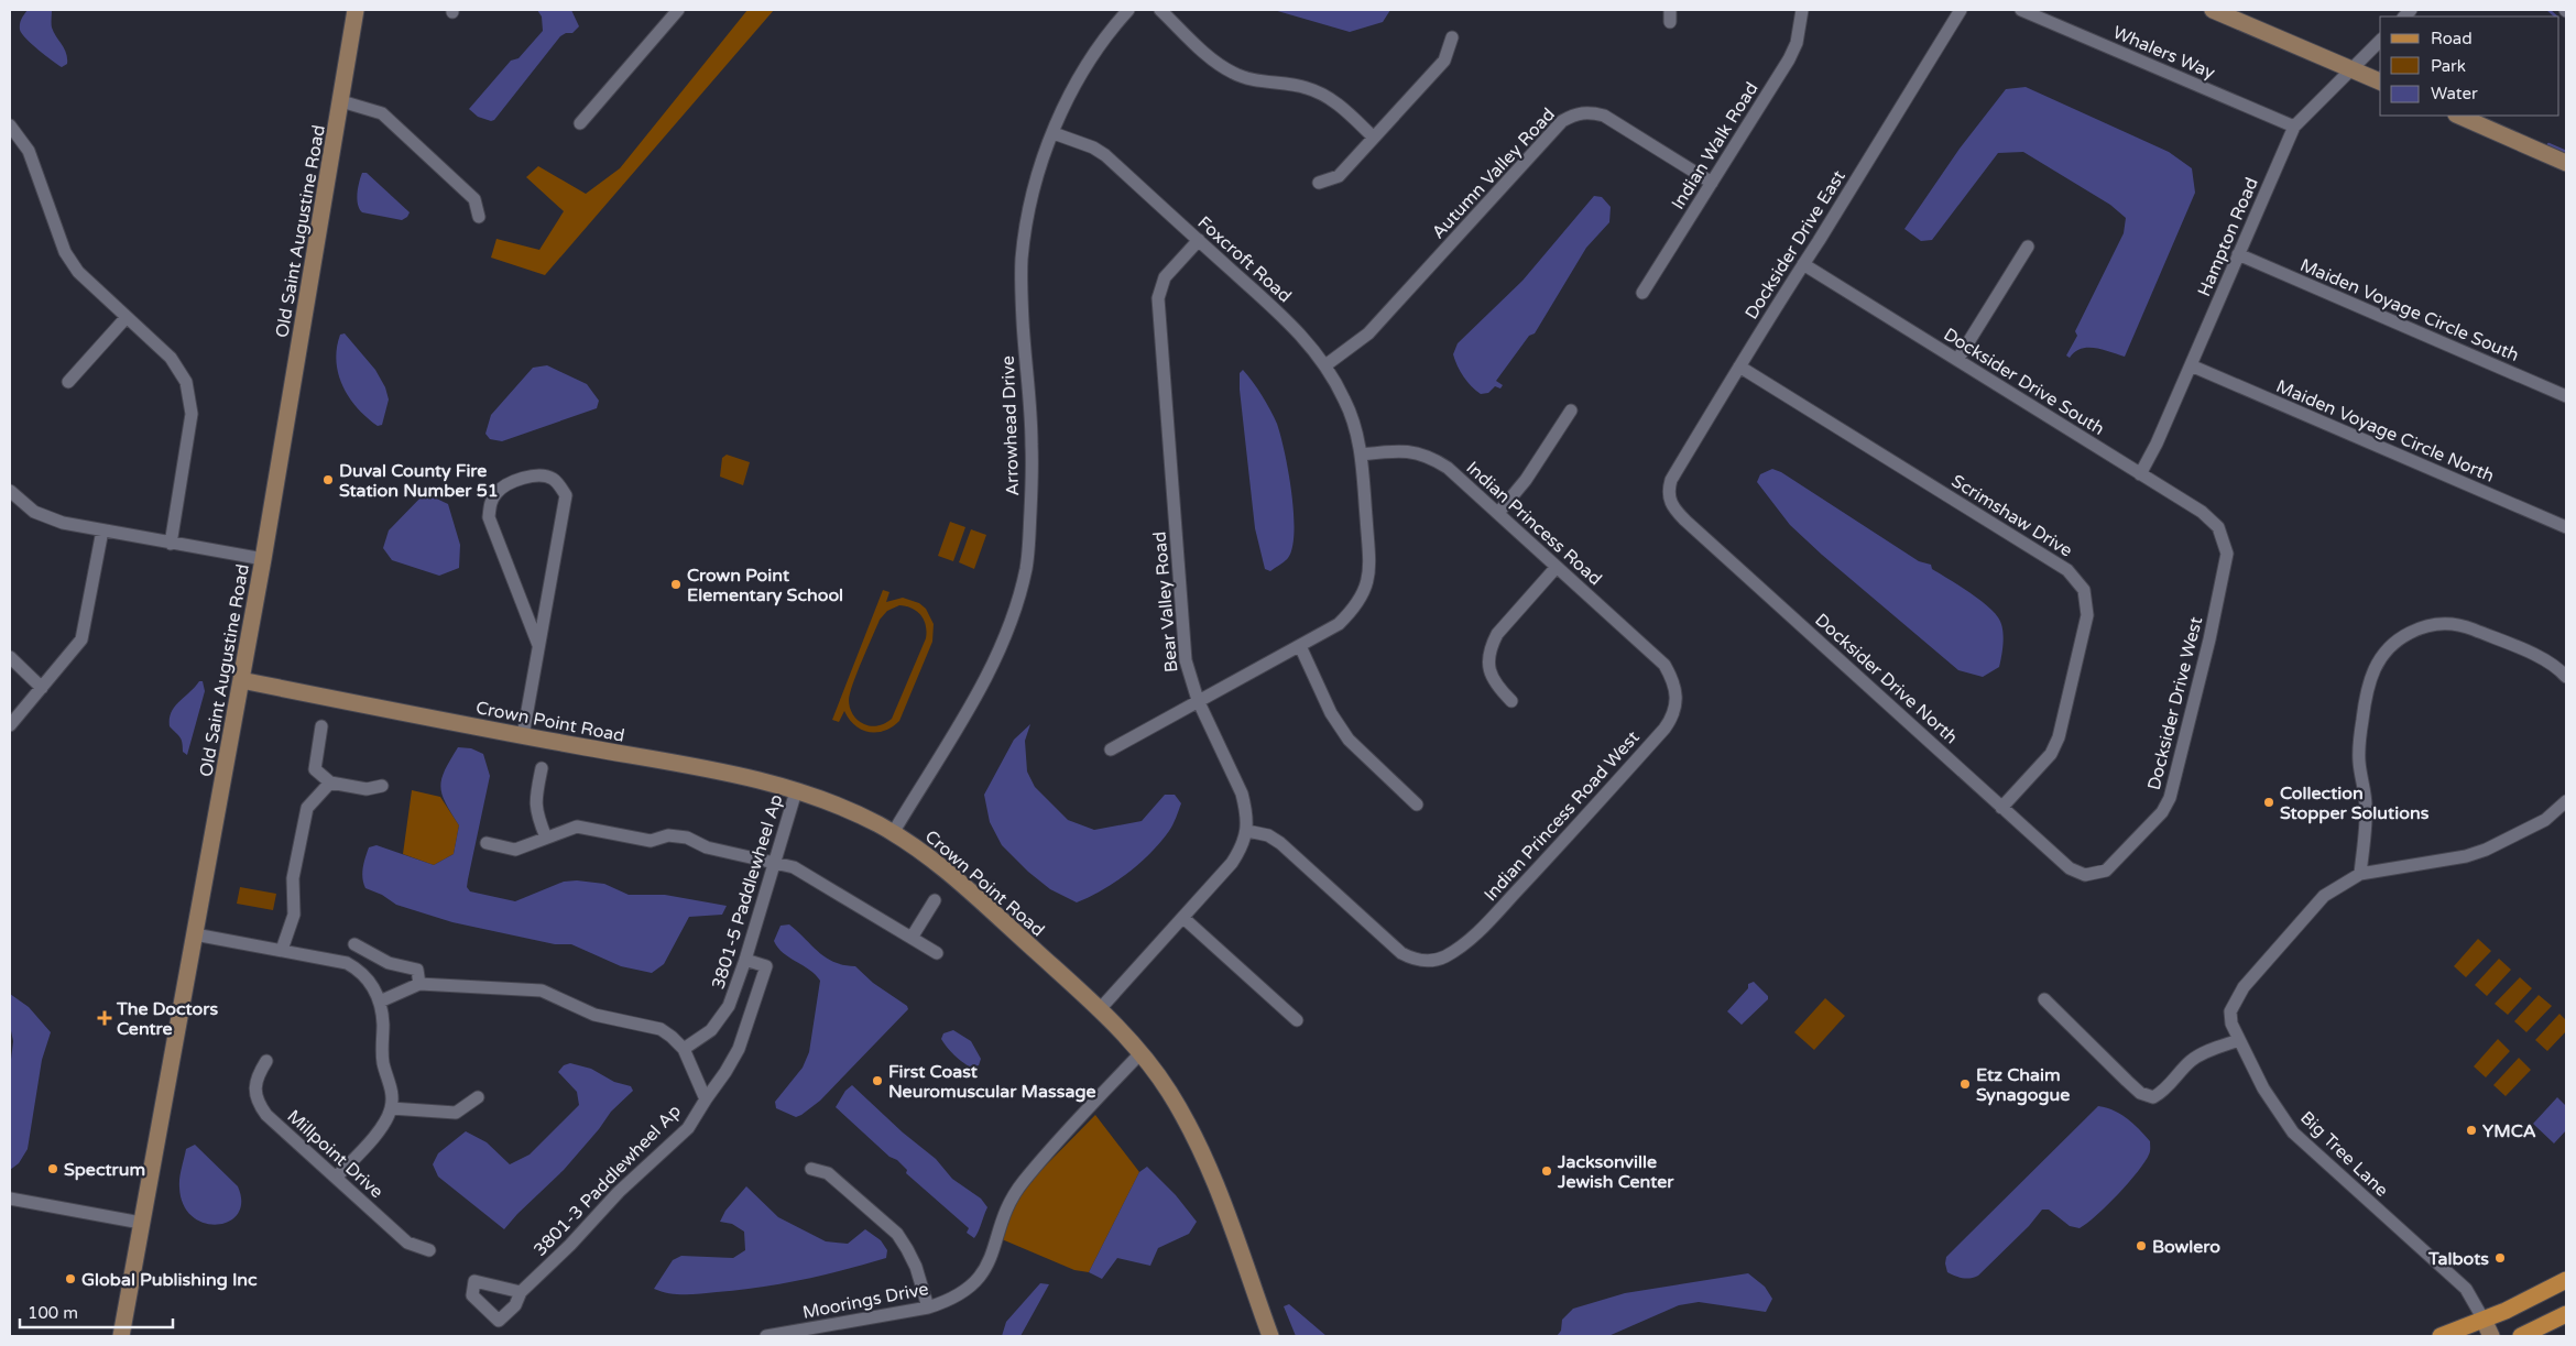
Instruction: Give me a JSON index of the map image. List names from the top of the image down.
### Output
{
  "streets": {
    "street": [
      "Whalers Way",
      "Indian Walk Road",
      "Autumn Valley Road",
      "Old Saint Augustine Road",
      "Hampton Road",
      "Docksider Drive East",
      "Foxcroft Road",
      "Maiden Voyage Circle South",
      "Docksider Drive South",
      "Arrowhead Drive",
      "Maiden Voyage Circle North",
      "Scrimshaw Drive",
      "Indian Princess Road",
      "Bear Valley Road",
      "Docksider Drive North",
      "Docksider Drive West",
      "Crown Point Road",
      "Indian Princess Road West",
      "3801-5 Paddlewheel Ap",
      "Millpoint Drive",
      "Big Tree Lane",
      "3801-3 Paddlewheel Ap",
      "Moorings Drive"
    ]
  },
  "crossings": [
    ["Whalers Way", "Hampton Road"],
    ["Indian Walk Road", "Autumn Valley Road"],
    ["Autumn Valley Road", "Foxcroft Road"],
    ["Old Saint Augustine Road", "Crown Point Road"],
    ["Hampton Road", "Maiden Voyage Circle South"],
    ["Hampton Road", "Docksider Drive South"],
    ["Hampton Road", "Maiden Voyage Circle North"],
    ["Docksider Drive East", "Docksider Drive South"],
    ["Docksider Drive East", "Scrimshaw Drive"],
    ["Docksider Drive East", "Docksider Drive North"],
    ["Foxcroft Road", "Arrowhead Drive"],
    ["Foxcroft Road", "Indian Princess Road"],
    ["Foxcroft Road", "Bear Valley Road"],
    ["Docksider Drive South", "Docksider Drive West"],
    ["Arrowhead Drive", "Crown Point Road"],
    ["Scrimshaw Drive", "Docksider Drive North"],
    ["Indian Princess Road", "Indian Princess Road West"],
    ["Bear Valley Road", "Crown Point Road"],
    ["Bear Valley Road", "Indian Princess Road West"],
    ["Docksider Drive North", "Docksider Drive West"],
    ["Crown Point Road", "3801-5 Paddlewheel Ap"],
    ["Crown Point Road", "Moorings Drive"],
    ["3801-5 Paddlewheel Ap", "3801-3 Paddlewheel Ap"]
  ],
  "places": {
    "other": [
      "Duval County Fire Station Number 51",
      "Crown Point Elementary School",
      "Collection Stopper Solutions",
      "First Coast Neuromuscular Massage",
      "Etz Chaim Synagogue",
      "YMCA",
      "Spectrum",
      "Jacksonville Jewish Center",
      "Bowlero",
      "Talbots",
      "Global Publishing Inc"
    ],
    "health": ["The Doctors Centre"]
  },
  "legend": ["Road", "Park", "Water"],
  "scale_bar": "100 m"
}
